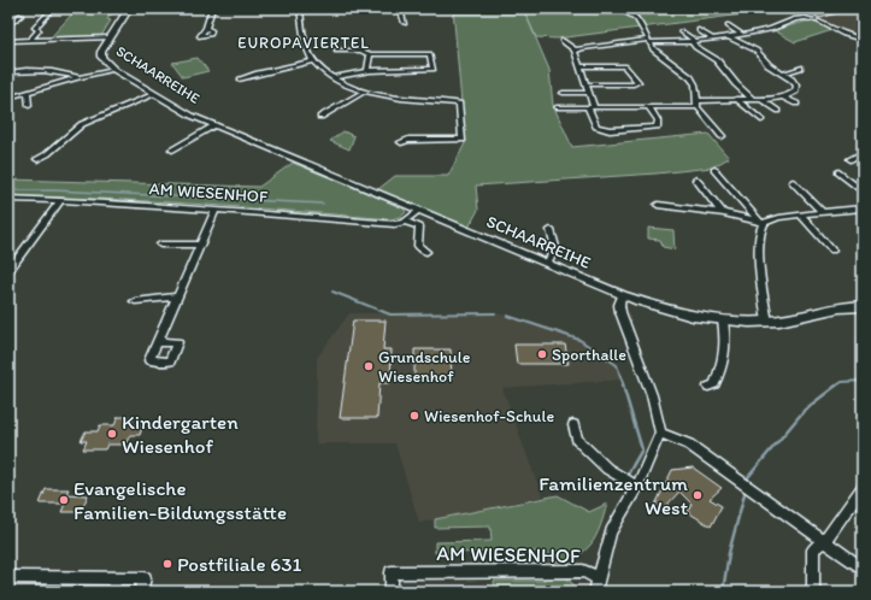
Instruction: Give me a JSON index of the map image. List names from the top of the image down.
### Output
{
  "streets": {
    "main road": ["SCHAARREIHE"],
    "street": ["AM WIESENHOF"]
  },
  "districts": ["EUROPAVIERTEL"],
  "places": [
    "Sporthalle",
    "Grundschule Wiesenhof",
    "Wiesenhof-Schule",
    "Kindergarten Wiesenhof",
    "Familienzentrum West",
    "Evangelische Familien-Bildungsstätte",
    "Postfiliale 631"
  ]
}
